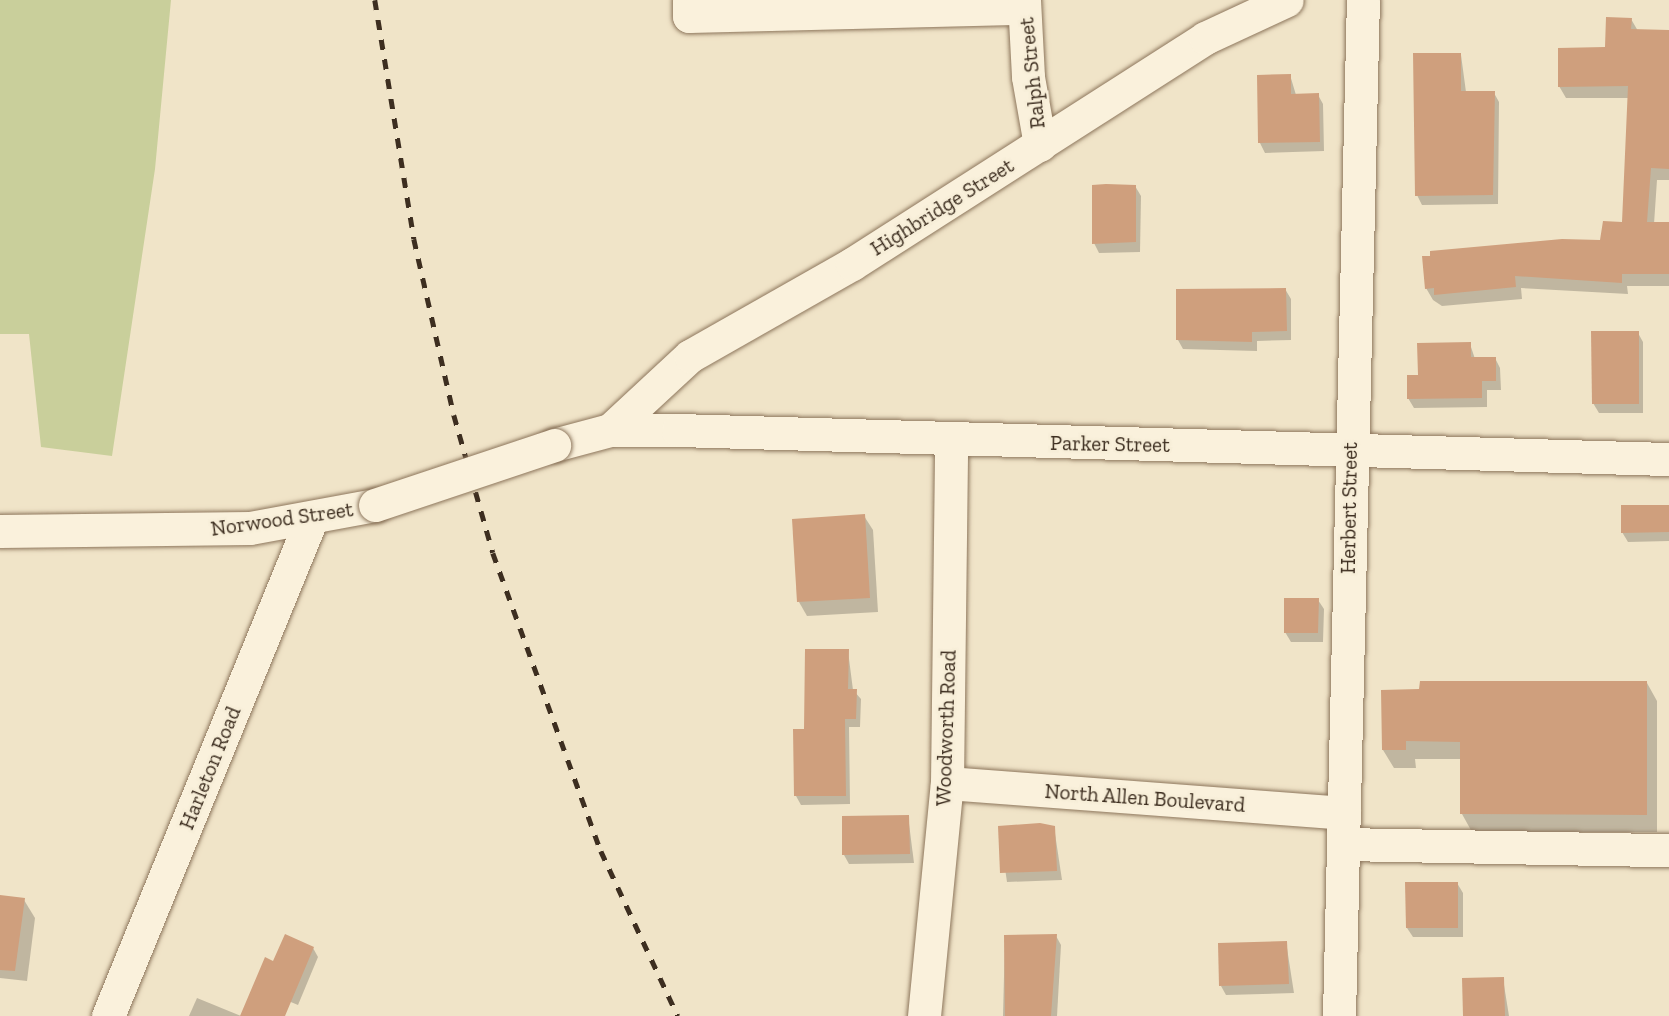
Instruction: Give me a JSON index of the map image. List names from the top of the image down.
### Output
{
  "streets": {
    "street": [
      "Ralph Street",
      "Highbridge Street",
      "Parker Street",
      "Herbert Street",
      "Norwood Street",
      "Woodworth Road",
      "Harleton Road",
      "North Allen Boulevard"
    ]
  },
  "crossings": [
    ["Ralph Street", "Highbridge Street"],
    ["Highbridge Street", "Parker Street"],
    ["Parker Street", "Herbert Street"],
    ["Parker Street", "Norwood Street"],
    ["Parker Street", "Woodworth Road"],
    ["Herbert Street", "North Allen Boulevard"],
    ["Norwood Street", "Harleton Road"],
    ["Woodworth Road", "North Allen Boulevard"]
  ]
}
